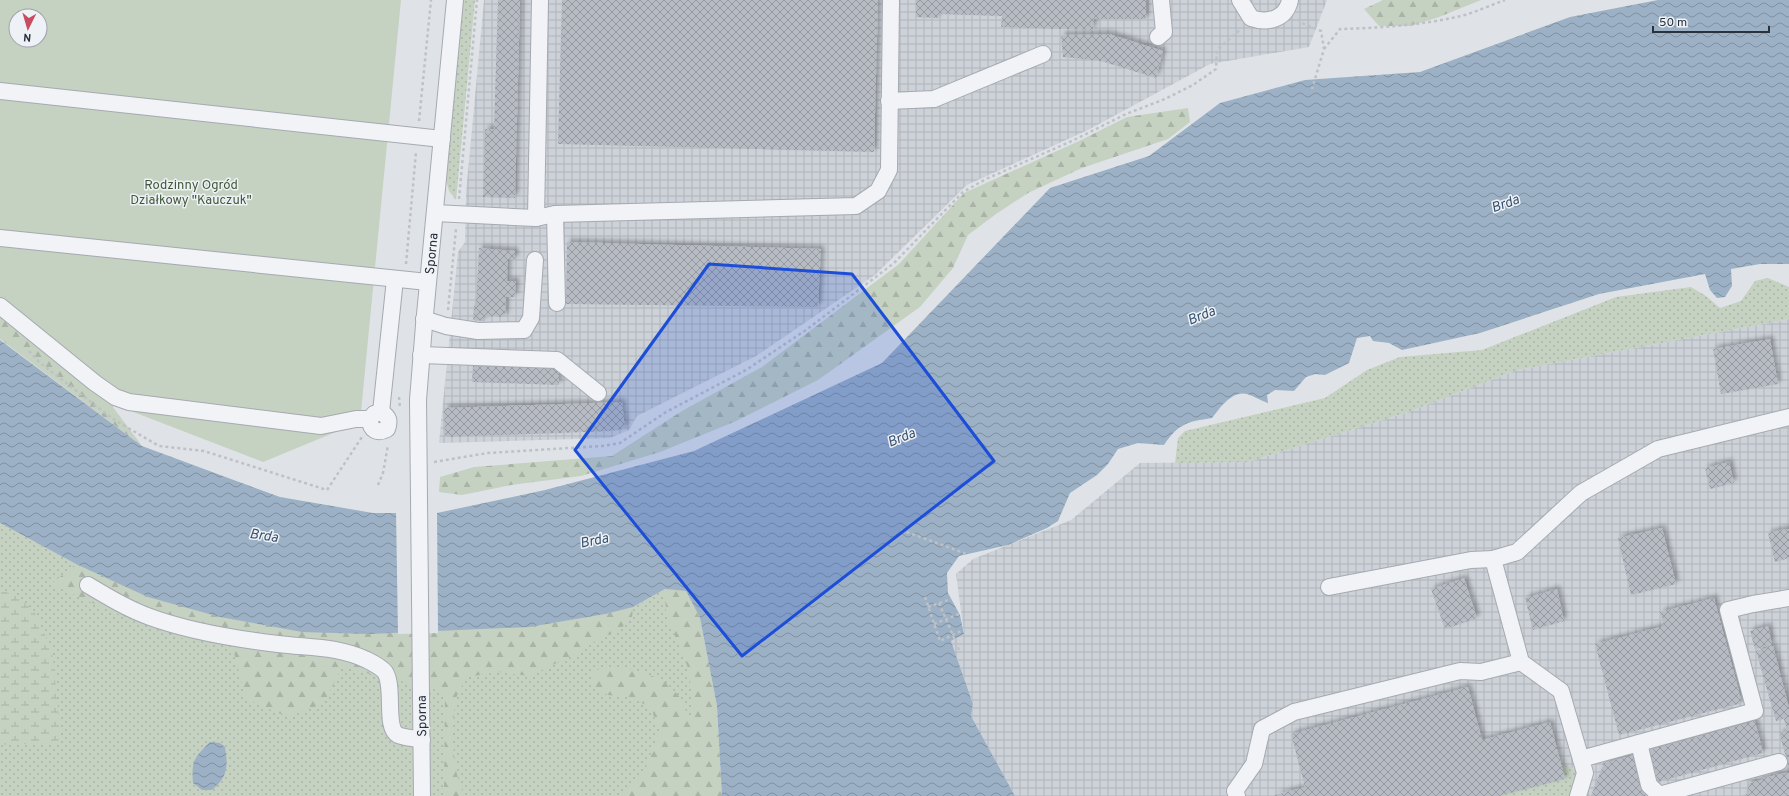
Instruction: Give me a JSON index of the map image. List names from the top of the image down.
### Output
{
  "streets": {
    "street": ["Sporna"]
  },
  "water": ["Brda"],
  "parks": ["Rodzinny Ogród Działkowy \"Kauczuk\""],
  "scale_bar": "50 m",
  "north": "bottom"
}
